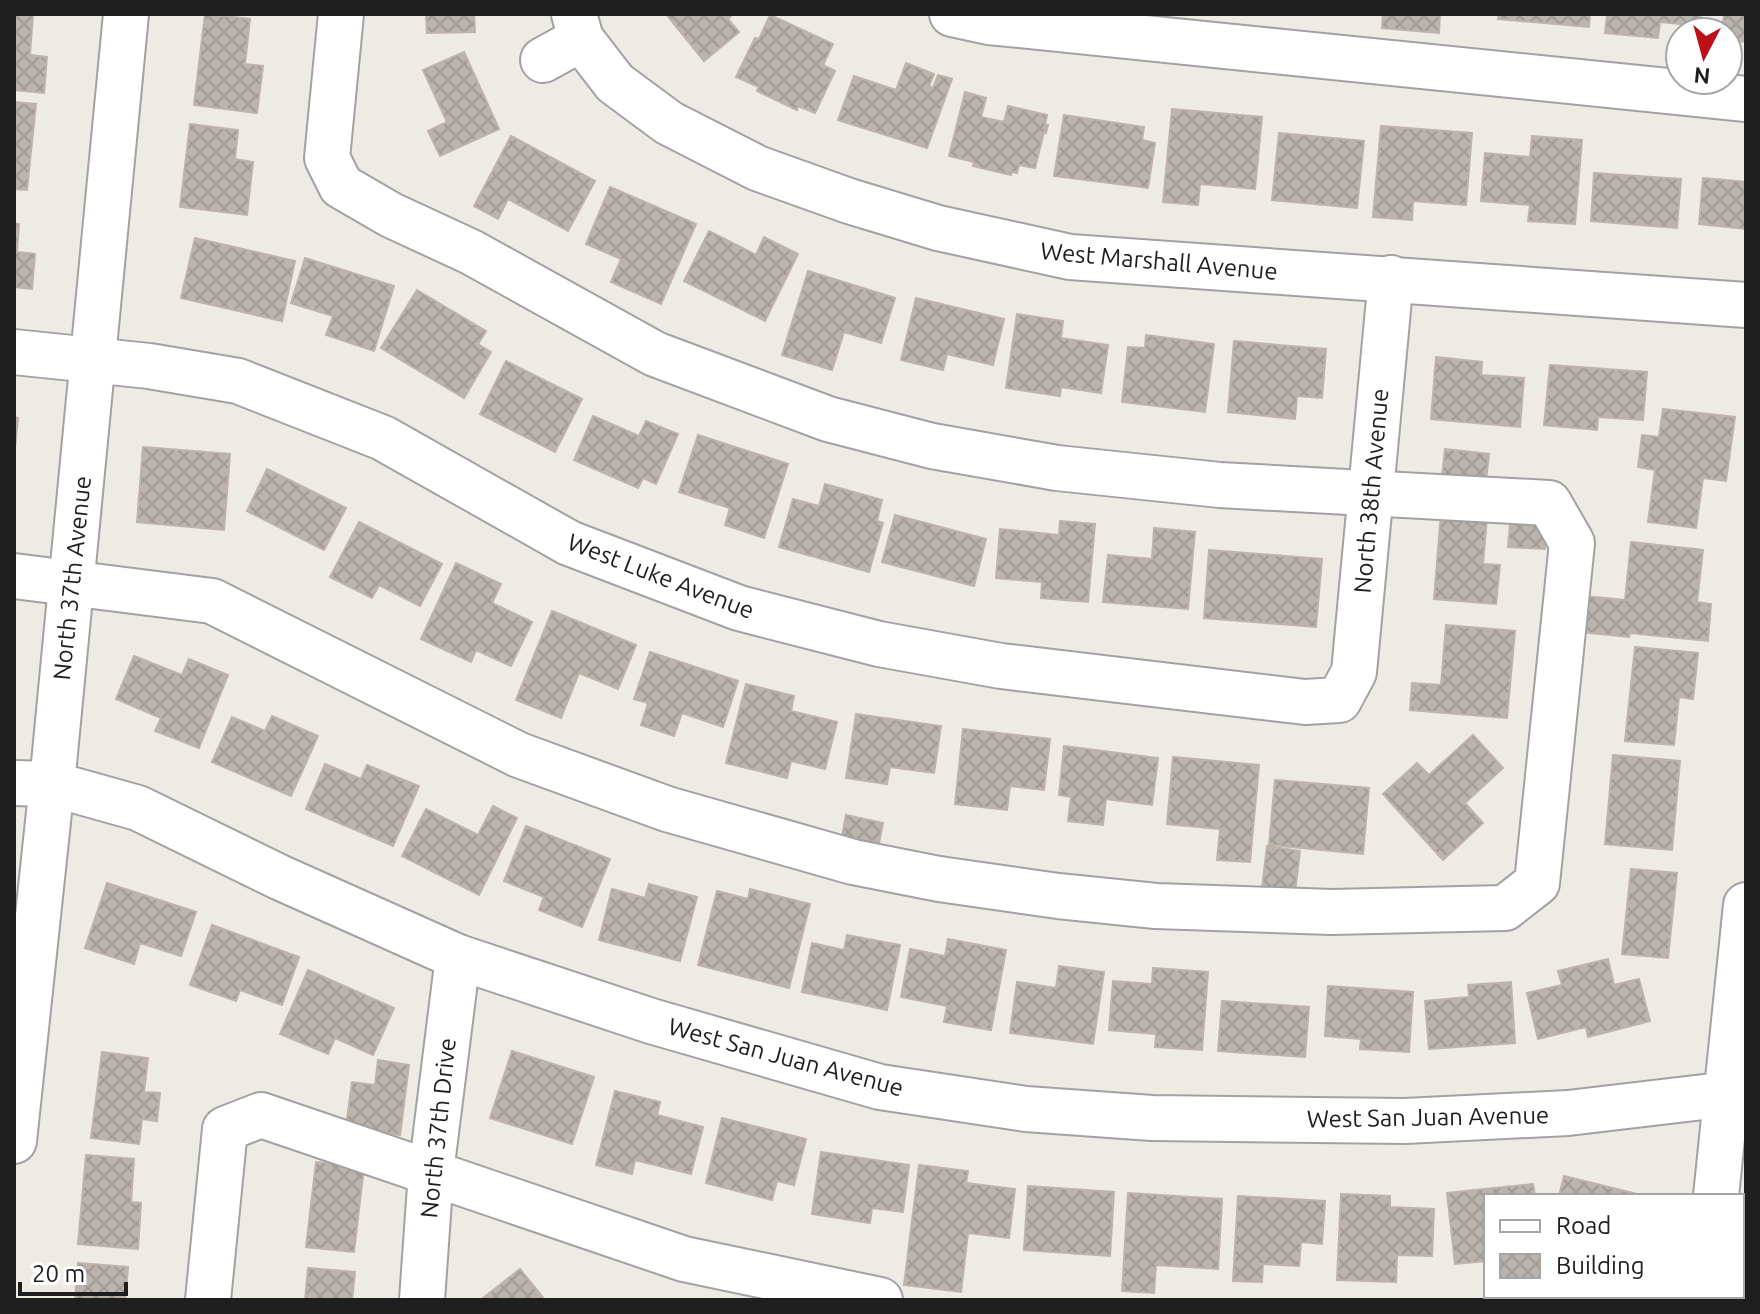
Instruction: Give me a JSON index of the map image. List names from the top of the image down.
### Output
{
  "streets": {
    "street": [
      "West Marshall Avenue",
      "North 38th Avenue",
      "West Luke Avenue",
      "North 37th Avenue",
      "West San Juan Avenue",
      "North 37th Drive"
    ]
  },
  "crossings": [
    ["West Marshall Avenue", "North 38th Avenue"],
    ["North 38th Avenue", "West Luke Avenue"],
    ["West Luke Avenue", "North 37th Avenue"],
    ["North 37th Avenue", "West San Juan Avenue"],
    ["West San Juan Avenue", "North 37th Drive"]
  ],
  "legend": ["Road", "Building"],
  "scale_bar": "20 m",
  "north": "bottom"
}
